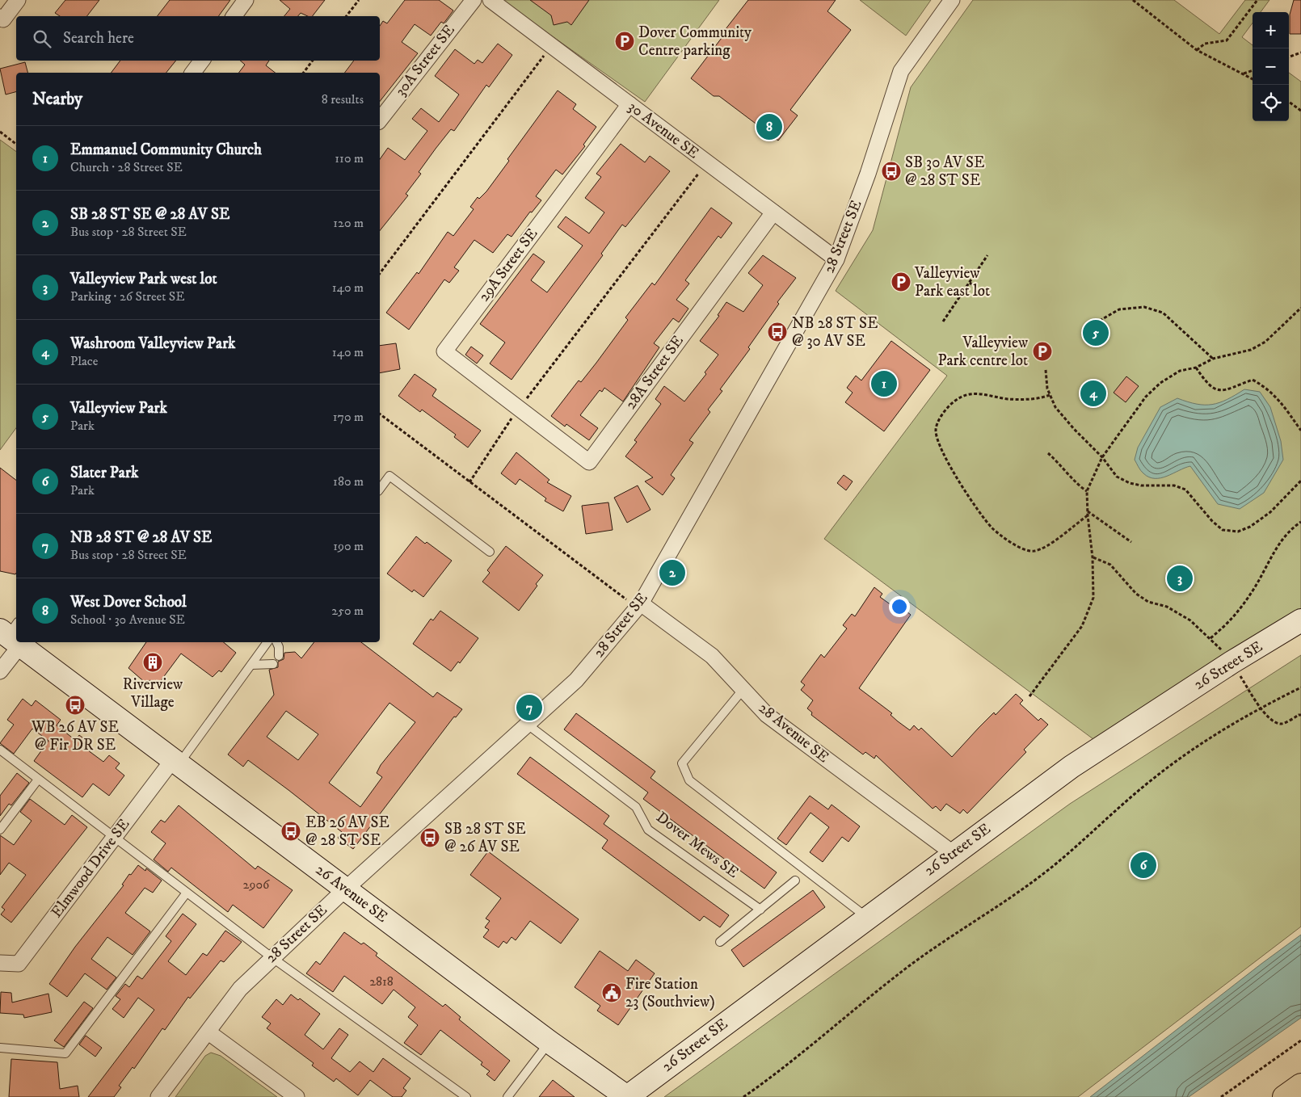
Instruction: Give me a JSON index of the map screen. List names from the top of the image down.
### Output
{
  "streets": {
    "street": [
      "30A Street SE",
      "30 Avenue SE",
      "28 Street SE",
      "29A Street SE",
      "28A Street SE",
      "26 Street SE",
      "28 Avenue SE",
      "Elmwood Drive SE",
      "26 Avenue SE"
    ],
    "lane": ["Dover Mews SE"]
  },
  "crossings": [
    ["30 Avenue SE", "28 Street SE"],
    ["30 Avenue SE", "29A Street SE"],
    ["30 Avenue SE", "28A Street SE"],
    ["28 Street SE", "28 Avenue SE"],
    ["28 Street SE", "Dover Mews SE"],
    ["28 Street SE", "26 Avenue SE"],
    ["29A Street SE", "28A Street SE"],
    ["26 Street SE", "28 Avenue SE"],
    ["26 Street SE", "26 Avenue SE"],
    ["Elmwood Drive SE", "26 Avenue SE"]
  ],
  "places": {
    "parking": ["Dover Community Centre parking", "Valleyview Park east lot", "Valleyview Park centre lot"],
    "bus stop": [
      "SB 30 AV SE @ 28 ST SE",
      "NB 28 ST SE @ 30 AV SE",
      "WB 26 AV SE @ Fir DR SE",
      "EB 26 AV SE @ 28 ST SE",
      "SB 28 ST SE @ 26 AV SE"
    ],
    "building": ["Riverview Village"],
    "public building": ["Fire Station 23 (Southview)"]
  },
  "house_numbers": ["2906", "2818"],
  "page": {
    "map_buttons": ["+", "−"],
    "search": "Search here",
    "heading": ["Nearby", "8 results"],
    "pins": [
      "8",
      "5",
      "1",
      "4",
      "2",
      "3",
      "7",
      "6"
    ],
    "list": [
      {
        "mark": "1",
        "name": "Emmanuel Community Church",
        "note": "Church · 28 Street SE",
        "value": "110 m"
      },
      {
        "mark": "2",
        "name": "SB 28 ST SE @ 28 AV SE",
        "note": "Bus stop · 28 Street SE",
        "value": "120 m"
      },
      {
        "mark": "3",
        "name": "Valleyview Park west lot",
        "note": "Parking · 26 Street SE",
        "value": "140 m"
      },
      {
        "mark": "4",
        "name": "Washroom Valleyview Park",
        "note": "Place",
        "value": "140 m"
      },
      {
        "mark": "5",
        "name": "Valleyview Park",
        "note": "Park",
        "value": "170 m"
      },
      {
        "mark": "6",
        "name": "Slater Park",
        "note": "Park",
        "value": "180 m"
      },
      {
        "mark": "7",
        "name": "NB 28 ST @ 28 AV SE",
        "note": "Bus stop · 28 Street SE",
        "value": "190 m"
      },
      {
        "mark": "8",
        "name": "West Dover School",
        "note": "School · 30 Avenue SE",
        "value": "250 m"
      }
    ]
  }
}
